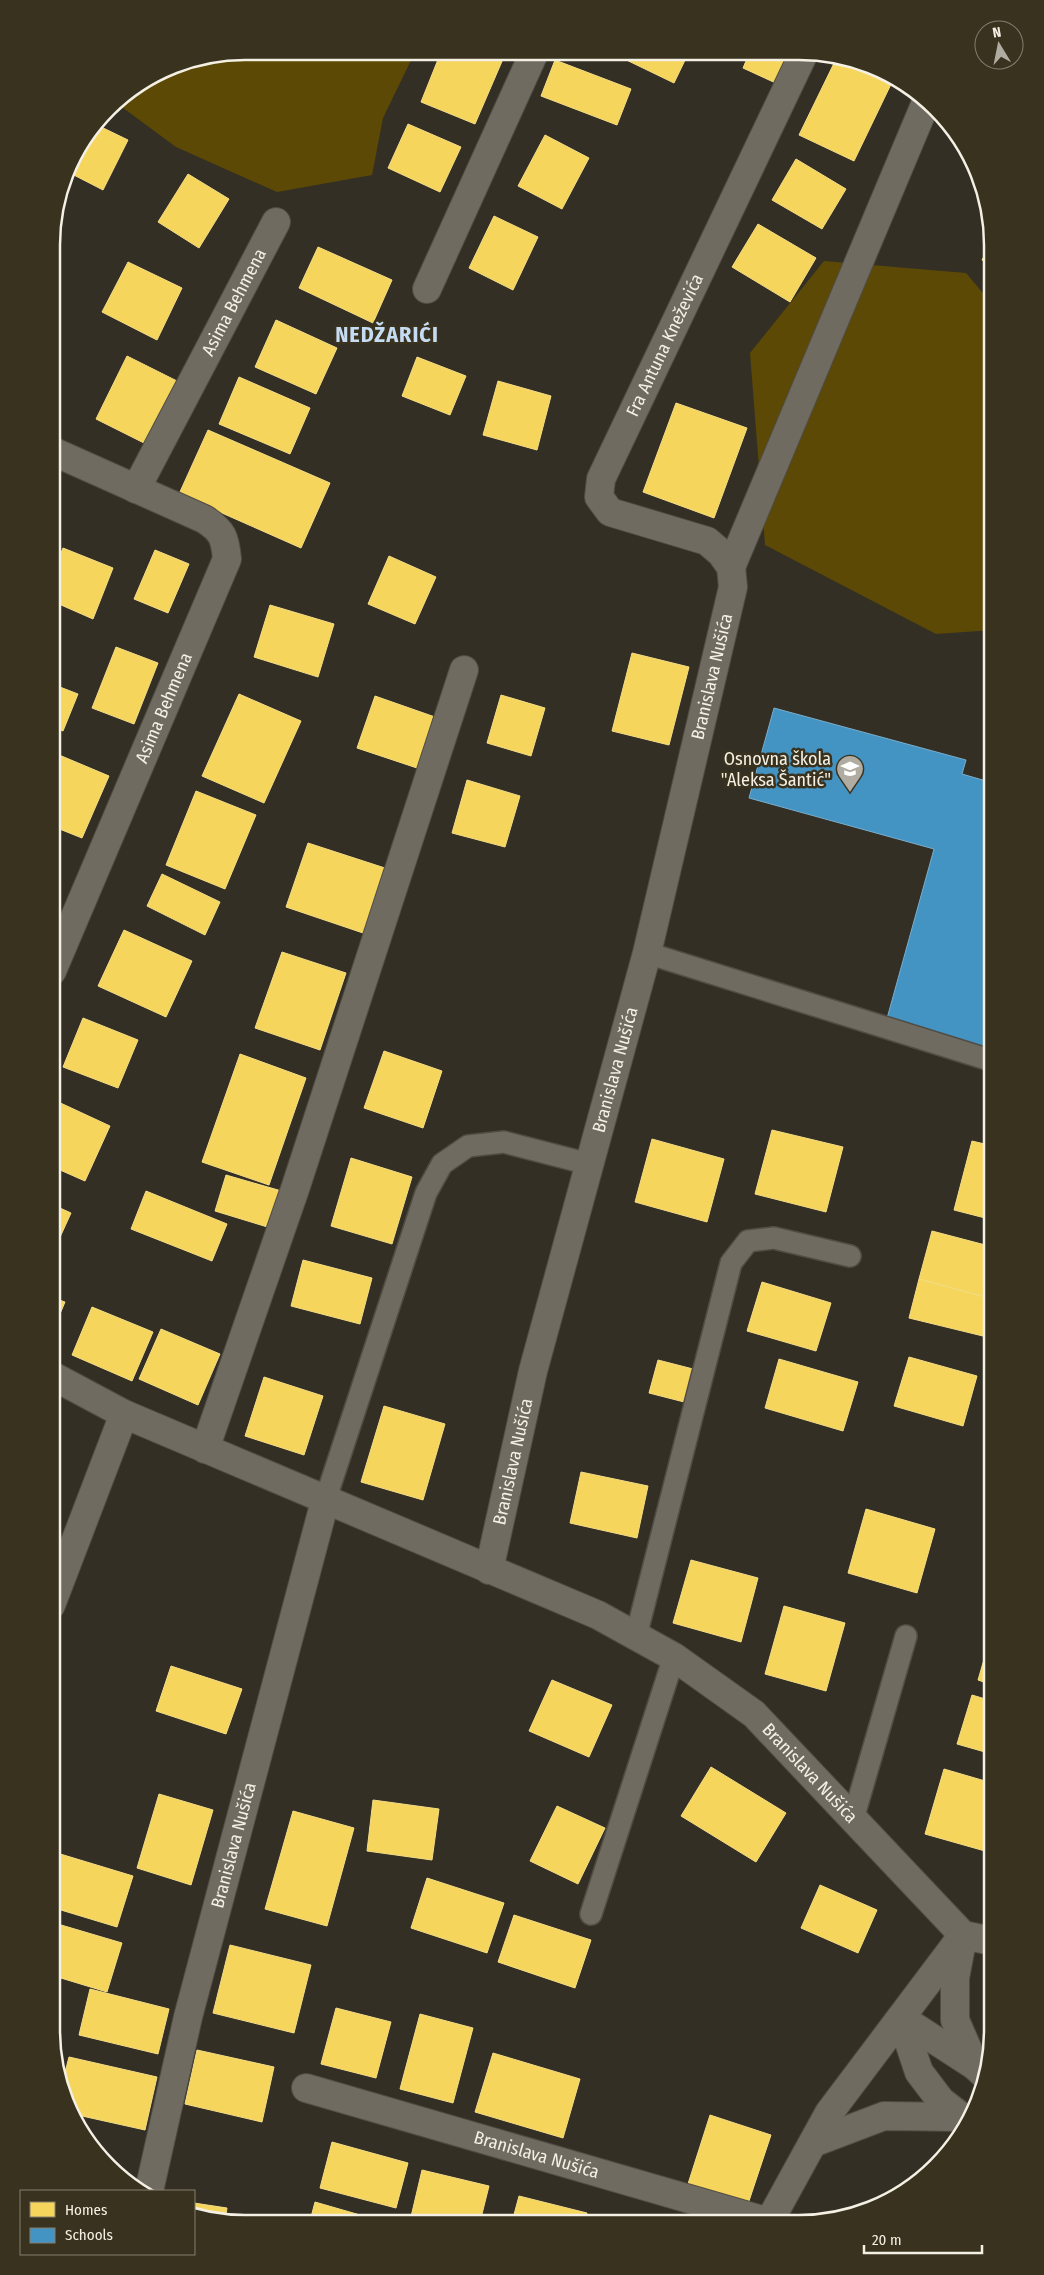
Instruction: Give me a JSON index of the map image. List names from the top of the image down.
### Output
{
  "streets": {
    "street": ["Asima Behmena", "Fra Antuna Kneževića", "Branislava Nušića"]
  },
  "crossings": [
    ["Fra Antuna Kneževića", "Branislava Nušića"]
  ],
  "districts": ["NEDŽARIĆI"],
  "places": {
    "school or university": ["Osnovna škola \"Aleksa Šantić\""]
  },
  "legend": ["Homes", "Schools"],
  "scale_bar": "20 m",
  "north": "top"
}
